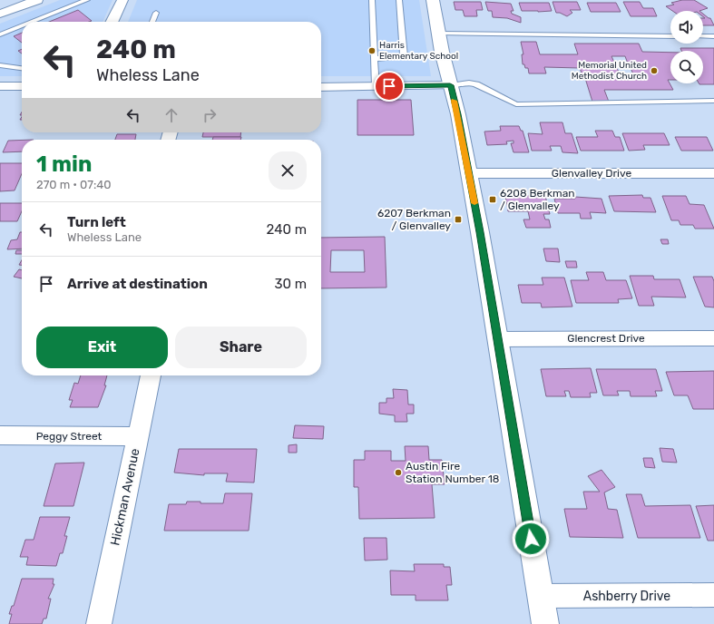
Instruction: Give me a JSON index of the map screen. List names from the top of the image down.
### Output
{
  "streets": {
    "street": [
      "Glenvalley Drive",
      "Glencrest Drive",
      "Peggy Street",
      "Hickman Avenue",
      "Ashberry Drive"
    ]
  },
  "crossings": [
    ["Peggy Street", "Hickman Avenue"]
  ],
  "places": {
    "other": ["Harris Elementary School", "Memorial United Methodist Church", "Austin Fire Station Number 18"],
    "transit": ["6208 Berkman / Glenvalley", "6207 Berkman / Glenvalley"]
  },
  "page": {
    "turn": ["240 m", "Wheless Lane"],
    "heading": ["1 min", "270 m · 07:40"],
    "list": [
      {
        "name": "Turn left",
        "note": "Wheless Lane",
        "value": "240 m"
      },
      {
        "name": "Arrive at destination",
        "value": "30 m"
      }
    ],
    "buttons": ["Exit", "Share"]
  }
}
